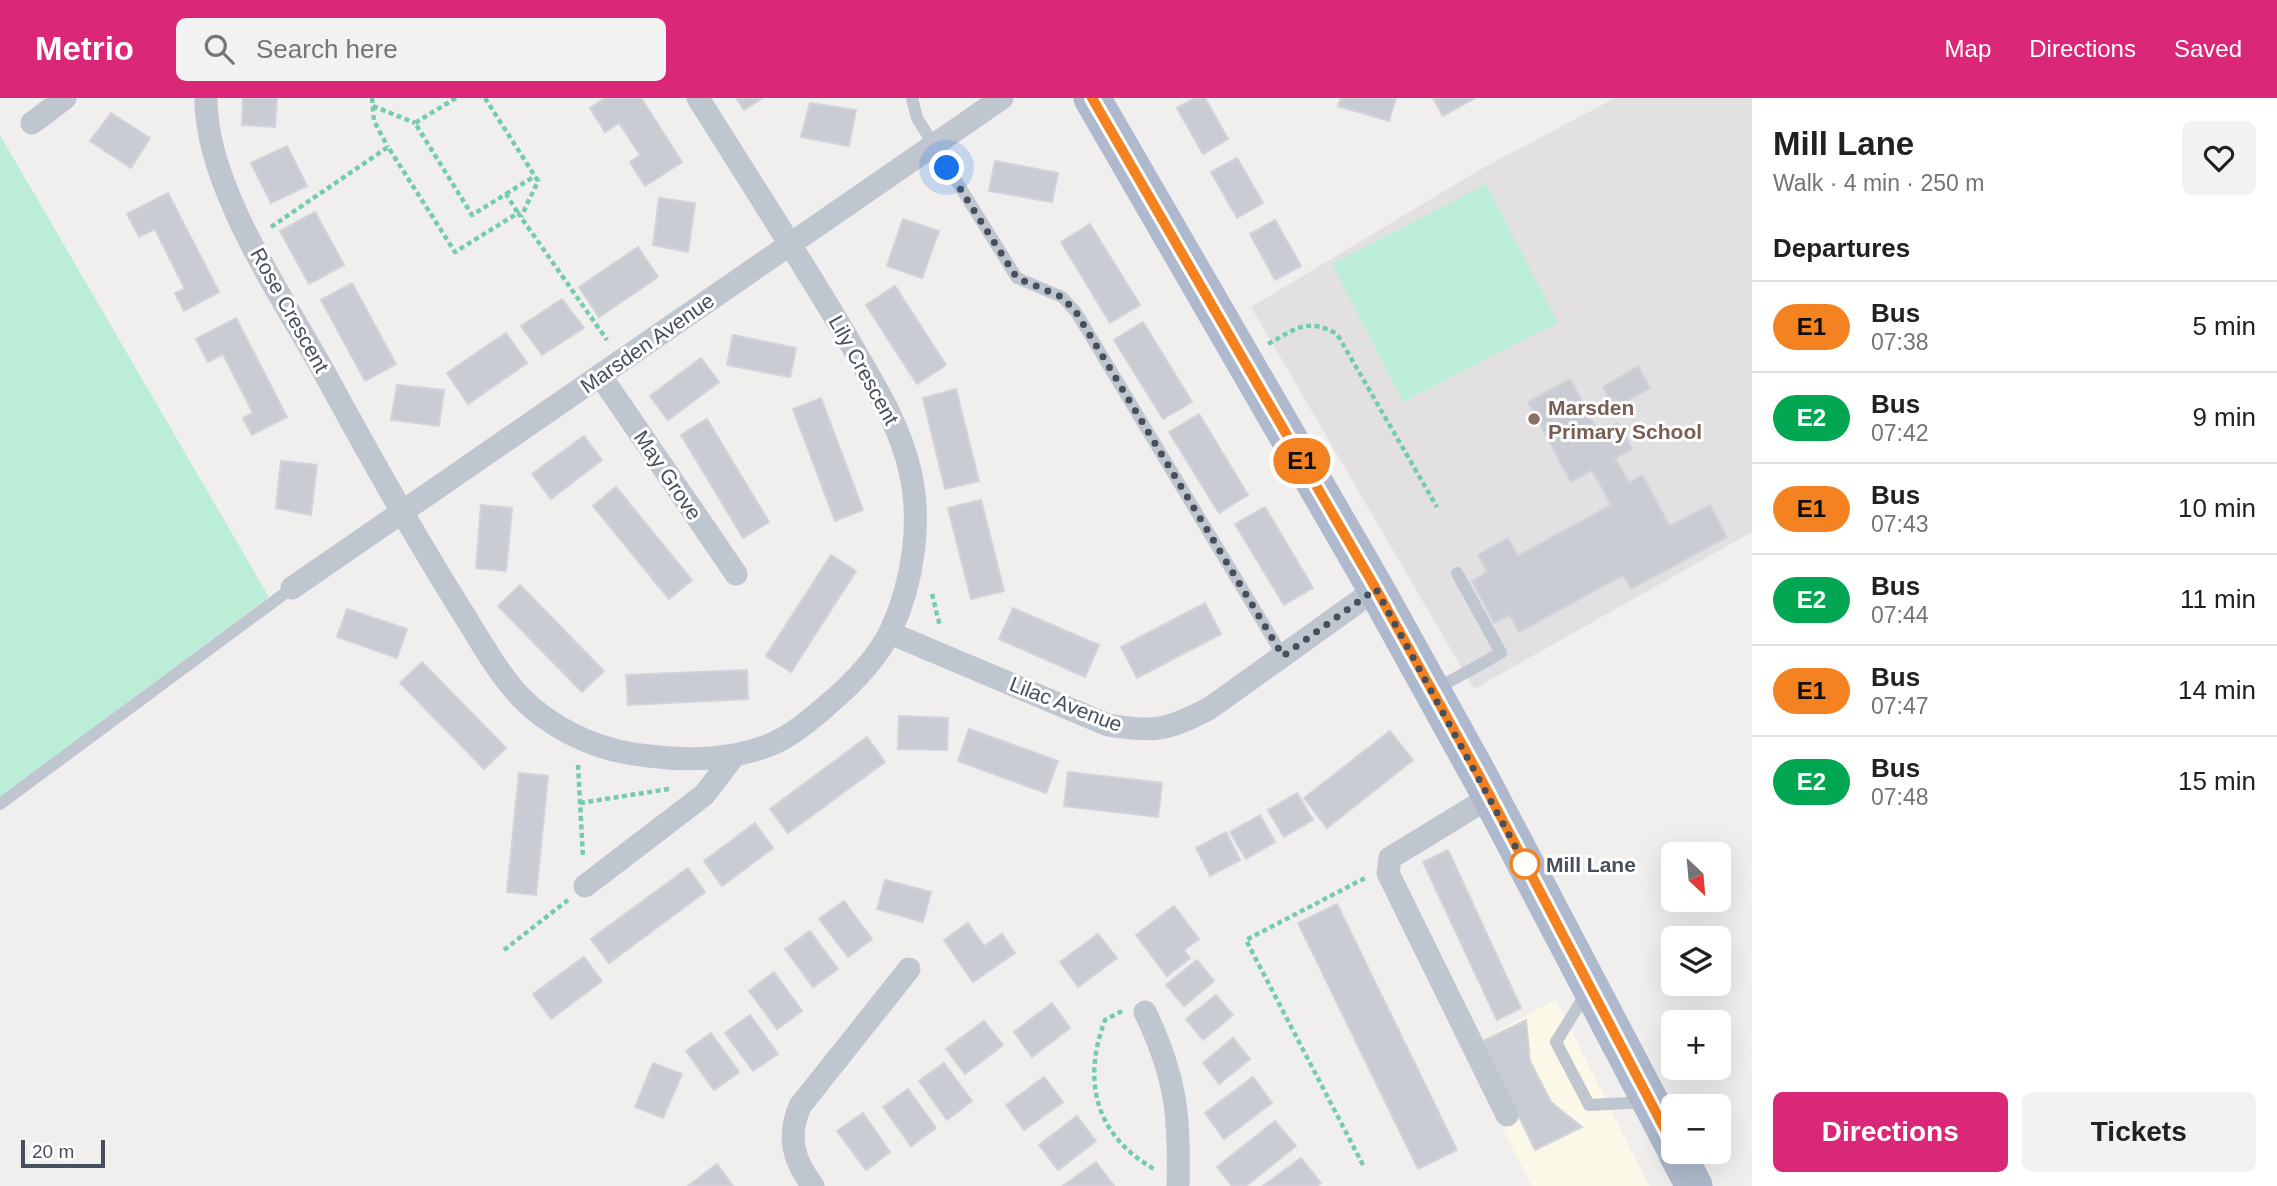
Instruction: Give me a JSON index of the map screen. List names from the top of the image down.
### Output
{
  "streets": {
    "street": [
      "Rose Crescent",
      "Marsden Avenue",
      "Lily Crescent",
      "May Grove",
      "Lilac Avenue"
    ]
  },
  "crossings": [
    ["Rose Crescent", "Marsden Avenue"],
    ["Rose Crescent", "Lily Crescent"],
    ["Marsden Avenue", "Lily Crescent"],
    ["Marsden Avenue", "May Grove"],
    ["Lily Crescent", "Lilac Avenue"]
  ],
  "places": ["Marsden Primary School", "Mill Lane"],
  "lines": ["bus line E1"],
  "scale_bar": "20 m",
  "north": "bottom right",
  "page": {
    "header": "Metrio",
    "search": "Search here",
    "nav": ["Map", "Directions", "Saved"],
    "on_map": "E1",
    "heading": [
      ["Mill Lane", "Walk · 4 min · 250 m"],
      "Departures"
    ],
    "list": [
      {
        "mark": "E1",
        "name": "Bus",
        "note": "07:38",
        "value": "5 min"
      },
      {
        "mark": "E2",
        "name": "Bus",
        "note": "07:42",
        "value": "9 min"
      },
      {
        "mark": "E1",
        "name": "Bus",
        "note": "07:43",
        "value": "10 min"
      },
      {
        "mark": "E2",
        "name": "Bus",
        "note": "07:44",
        "value": "11 min"
      },
      {
        "mark": "E1",
        "name": "Bus",
        "note": "07:47",
        "value": "14 min"
      },
      {
        "mark": "E2",
        "name": "Bus",
        "note": "07:48",
        "value": "15 min"
      }
    ],
    "map_buttons": ["+", "−"],
    "buttons": ["Directions", "Tickets"],
    "scale": "20 m"
  }
}
